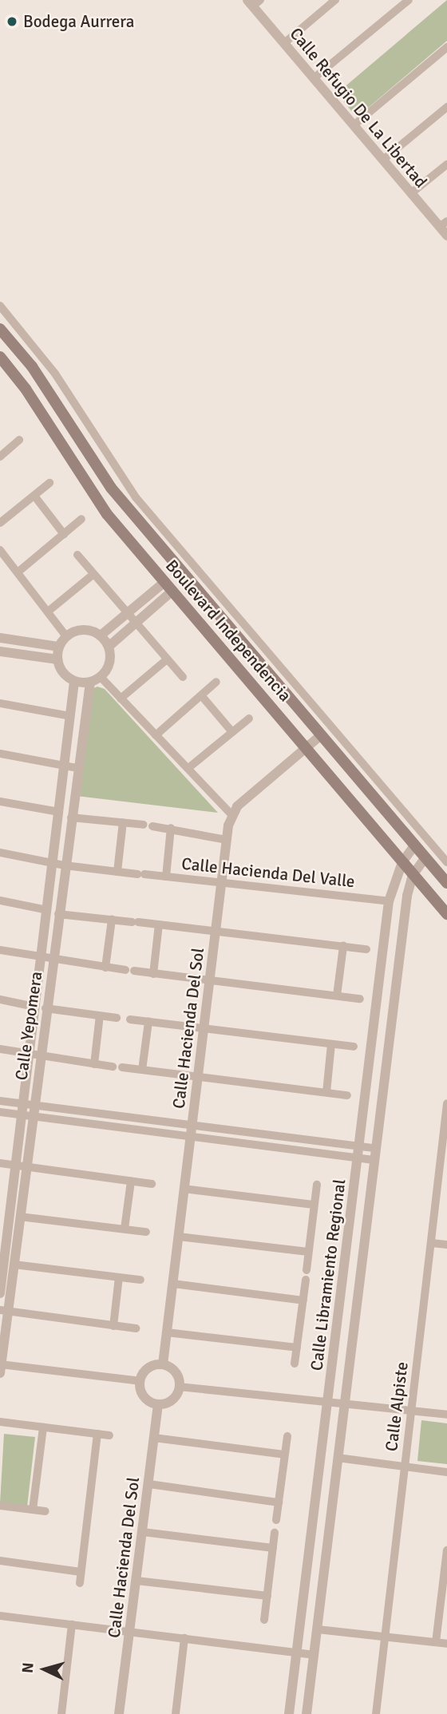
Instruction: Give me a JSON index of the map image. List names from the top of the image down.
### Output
{
  "streets": {
    "main road": ["Boulevard Independencia"],
    "street": [
      "Calle Refugio De La Libertad",
      "Calle Hacienda Del Valle",
      "Calle Yepomera",
      "Calle Hacienda Del Sol",
      "Calle Libramiento Regional",
      "Calle Alpiste"
    ]
  },
  "crossings": [
    ["Boulevard Independencia", "Calle Libramiento Regional"],
    ["Calle Hacienda Del Valle", "Calle Yepomera"],
    ["Calle Hacienda Del Valle", "Calle Hacienda Del Sol"],
    ["Calle Hacienda Del Valle", "Calle Libramiento Regional"]
  ],
  "places": ["Bodega Aurrera"],
  "north": "left"
}
